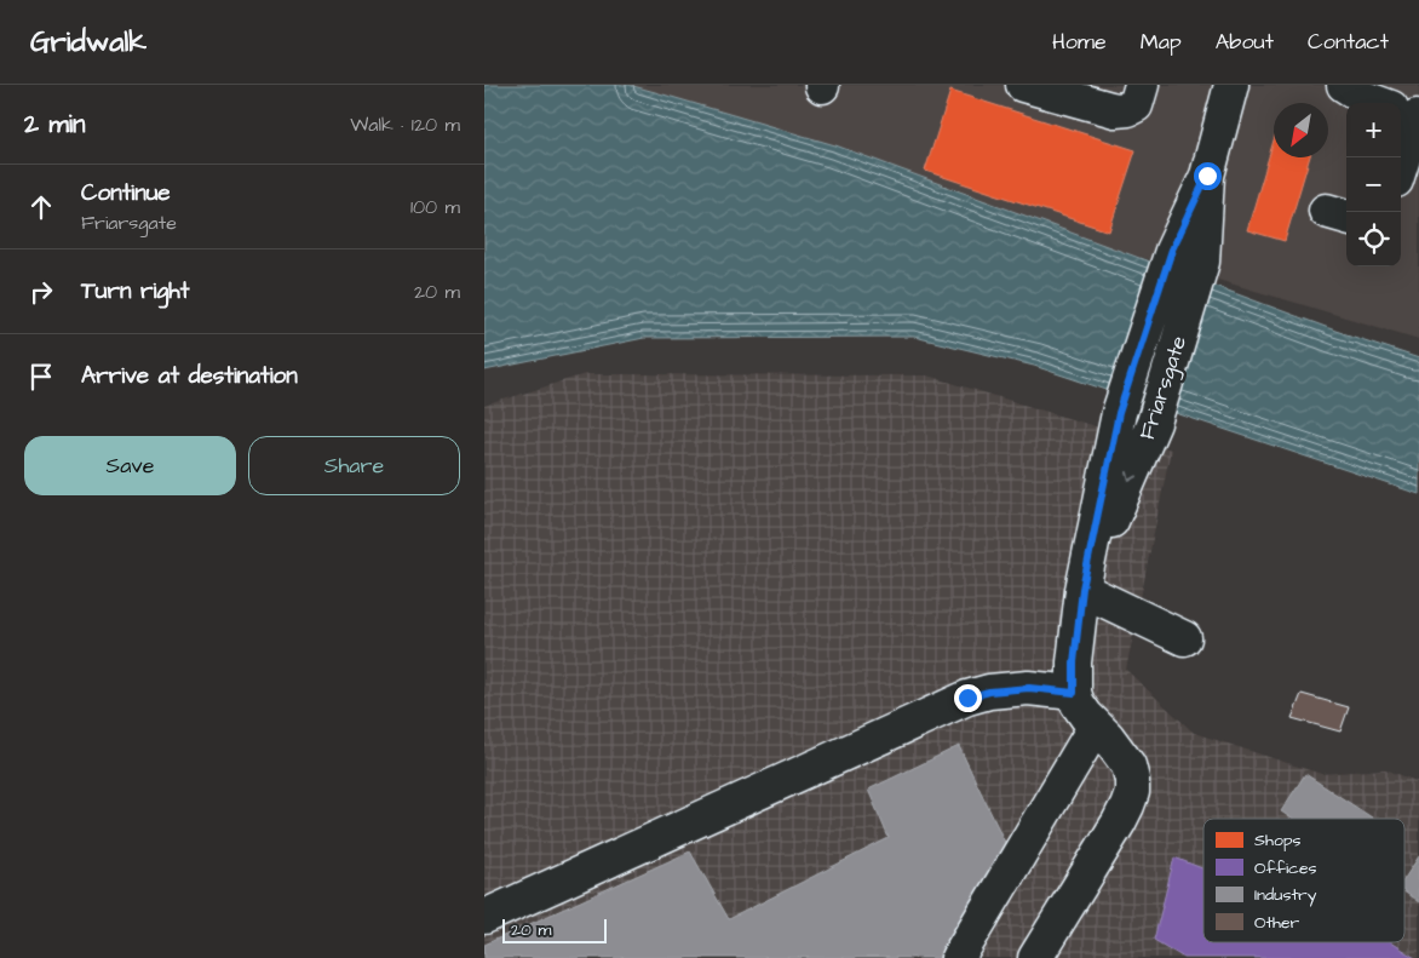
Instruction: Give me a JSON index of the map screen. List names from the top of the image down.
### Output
{
  "streets": {
    "street": ["Friarsgate"]
  },
  "legend": [
    "Shops",
    "Offices",
    "Industry",
    "Other"
  ],
  "scale_bar": "20 m",
  "north": "bottom left",
  "page": {
    "header": "Gridwalk",
    "nav": [
      "Home",
      "Map",
      "About",
      "Contact"
    ],
    "heading": ["2 min", "Walk · 120 m"],
    "map_buttons": ["+", "−"],
    "list": [
      ["Continue", "Friarsgate", "100 m"],
      ["Turn right", "20 m"],
      "Arrive at destination"
    ],
    "buttons": ["Save", "Share"],
    "scale": "20 m"
  }
}
